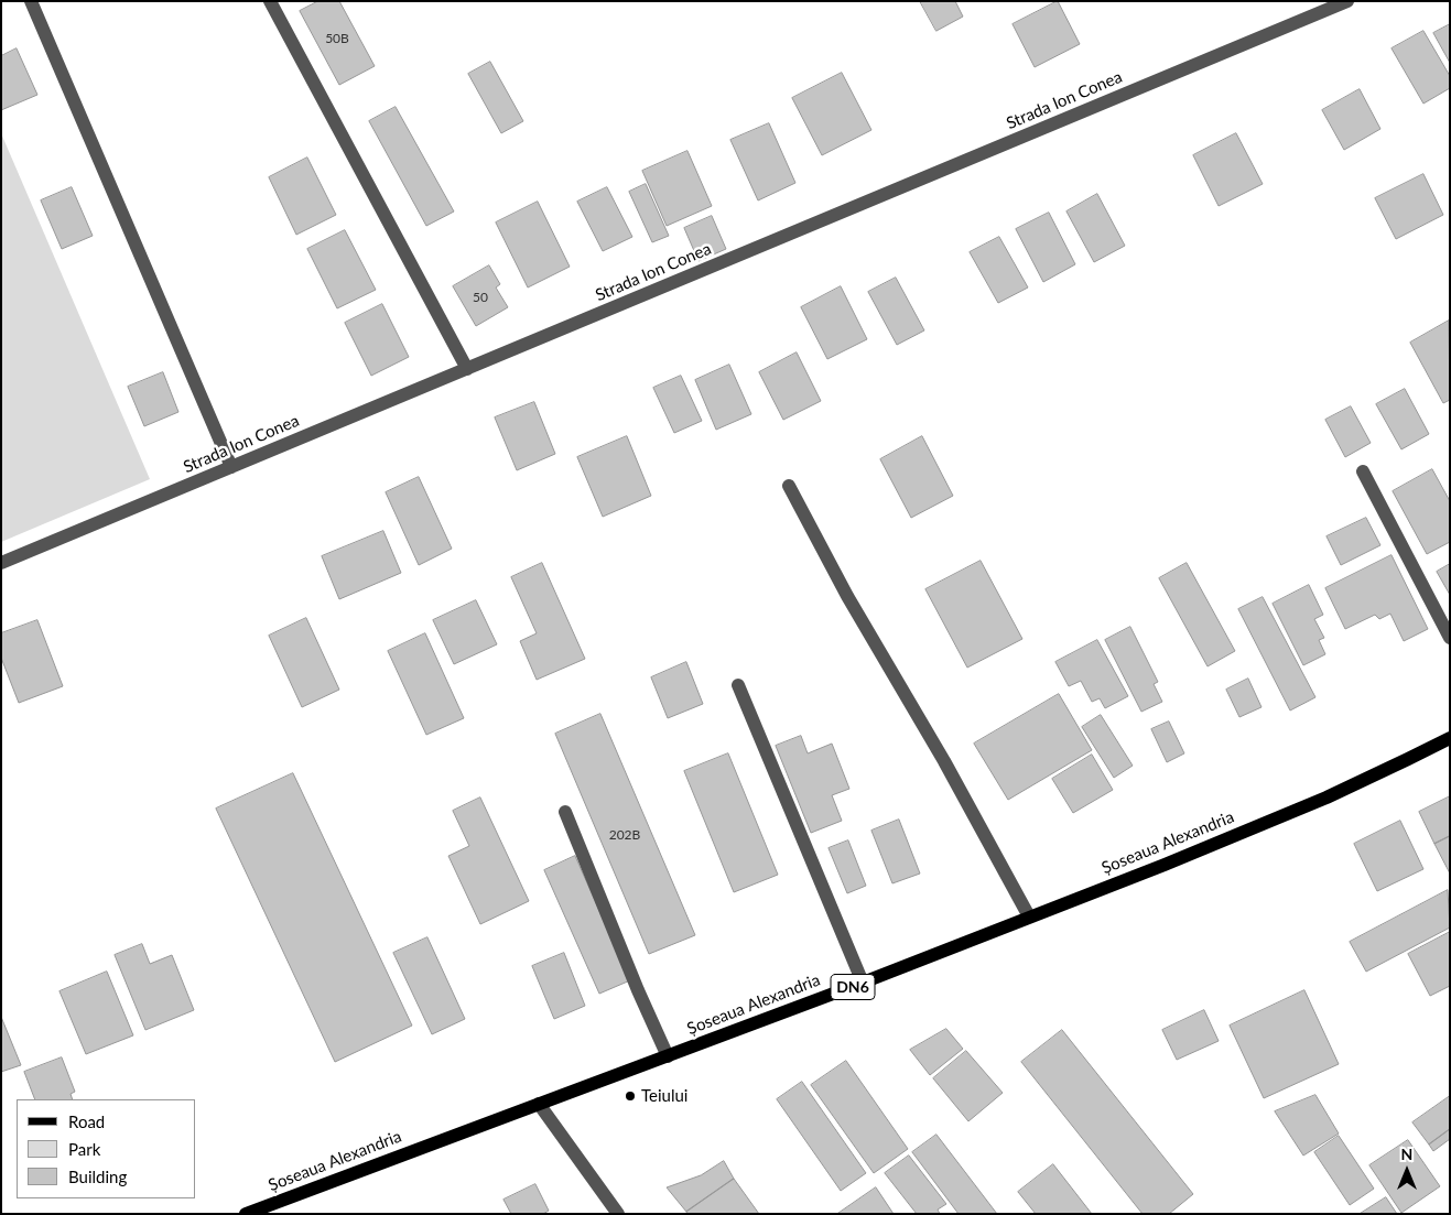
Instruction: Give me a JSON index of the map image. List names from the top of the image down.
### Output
{
  "streets": {
    "main road": ["Șoseaua Alexandria", "DN6"],
    "street": ["Strada Ion Conea"]
  },
  "places": ["Teiului"],
  "house_numbers": ["50B", "50", "202B"],
  "legend": ["Road", "Park", "Building"],
  "north": "top"
}
